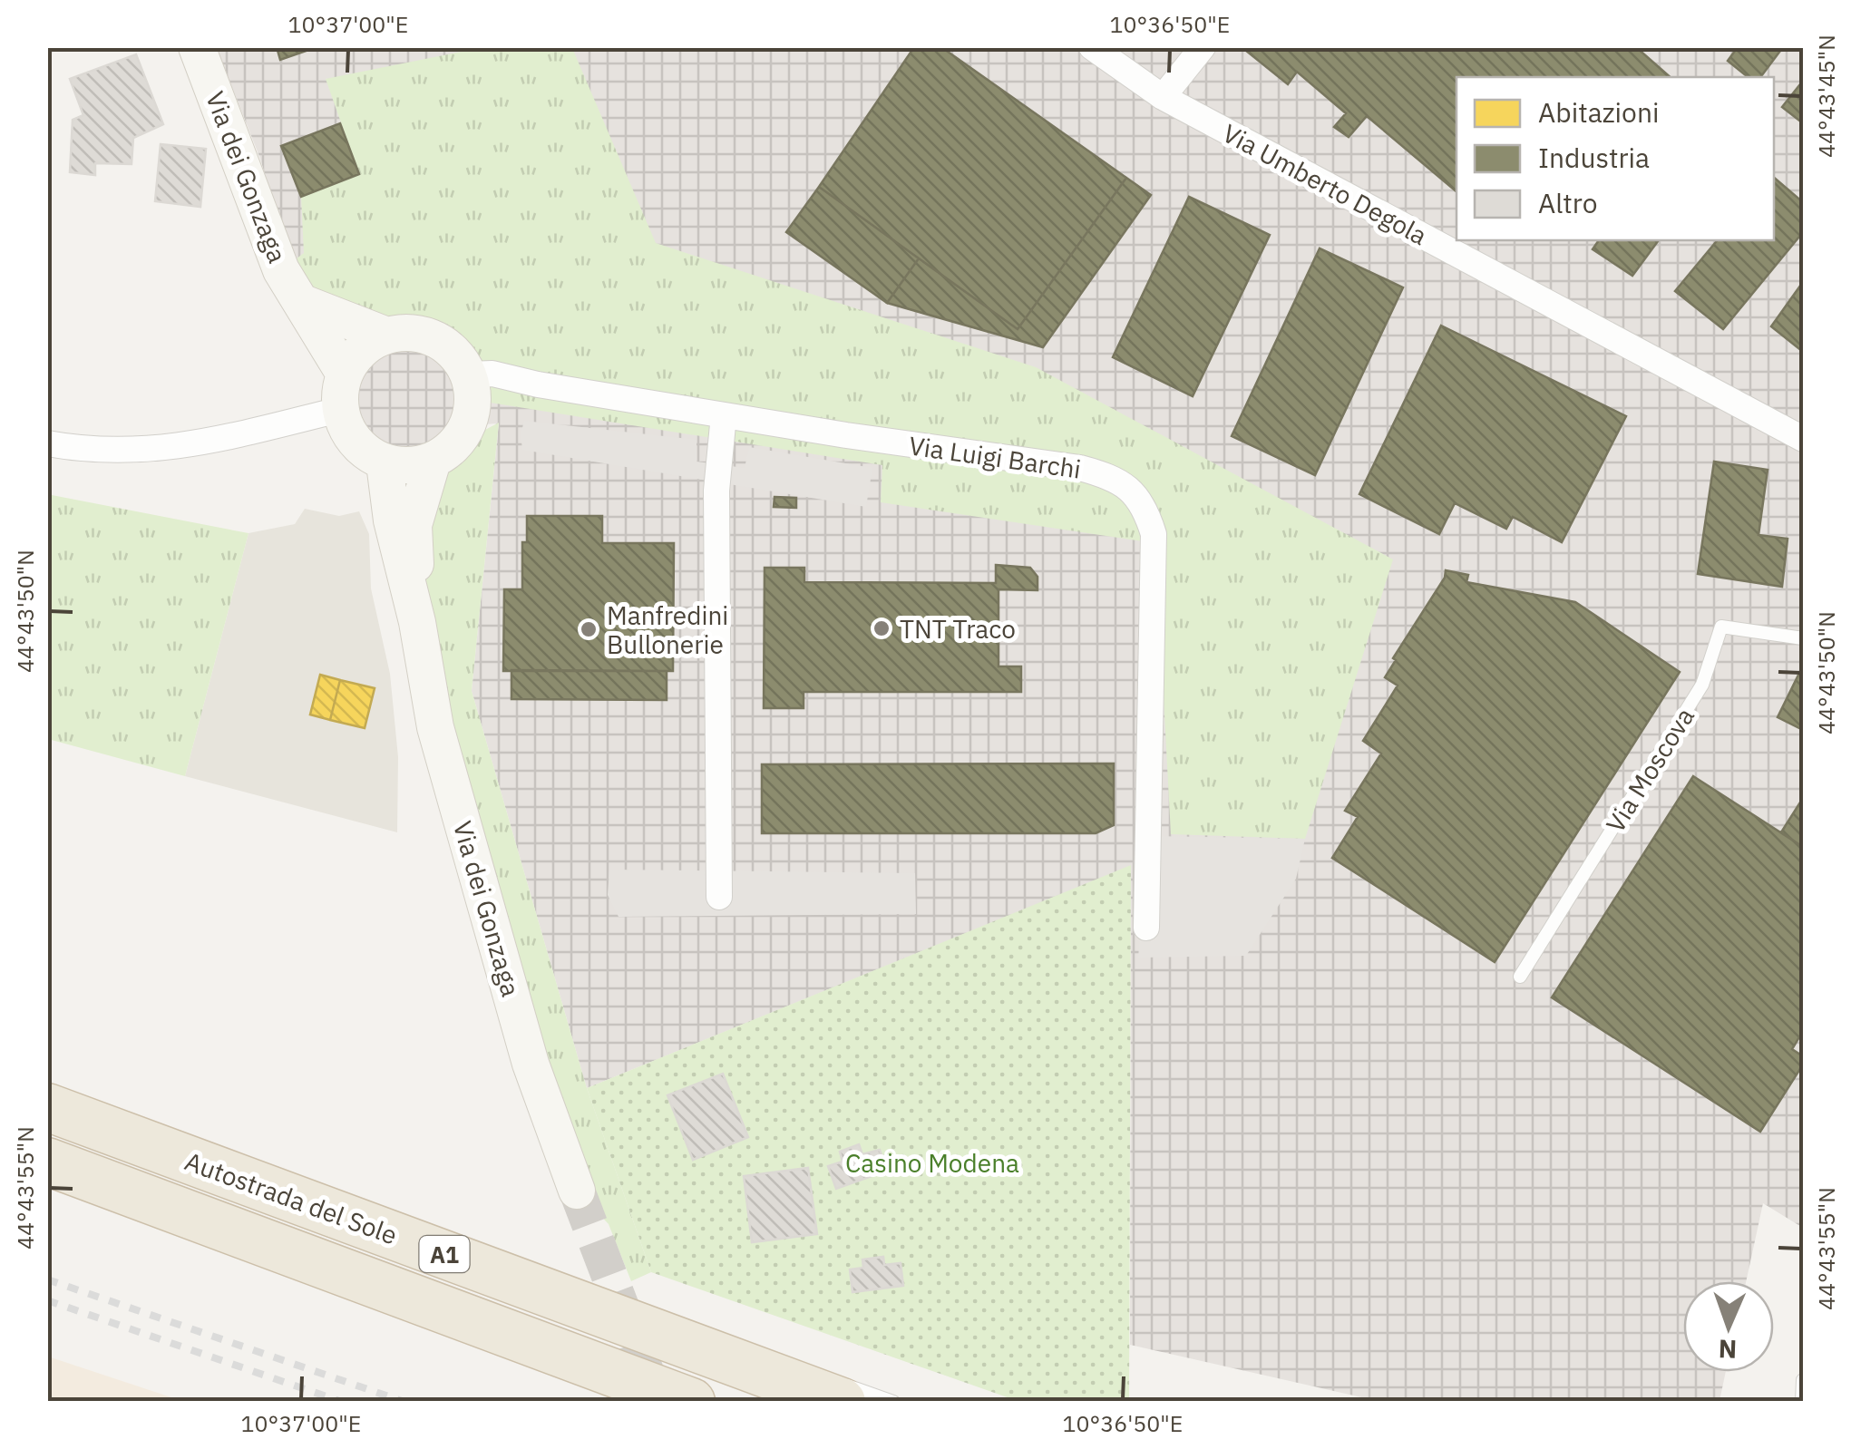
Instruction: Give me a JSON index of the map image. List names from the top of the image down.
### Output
{
  "streets": {
    "highway": ["Autostrada del Sole", "A1"],
    "main road": ["Via dei Gonzaga"],
    "street": ["Via Umberto Degola", "Via Luigi Barchi"],
    "lane": ["Via Moscova"]
  },
  "crossings": [
    ["Via dei Gonzaga", "Via Luigi Barchi"]
  ],
  "parks": ["Casino Modena"],
  "places": ["TNT Traco", "Manfredini Bullonerie"],
  "legend": ["Abitazioni", "Industria", "Altro"],
  "north": "bottom",
  "coordinates": [
    "10°37'00\"E",
    "10°36'50\"E",
    "44°43'45\"N",
    "44°43'50\"N",
    "44°43'55\"N"
  ]
}
